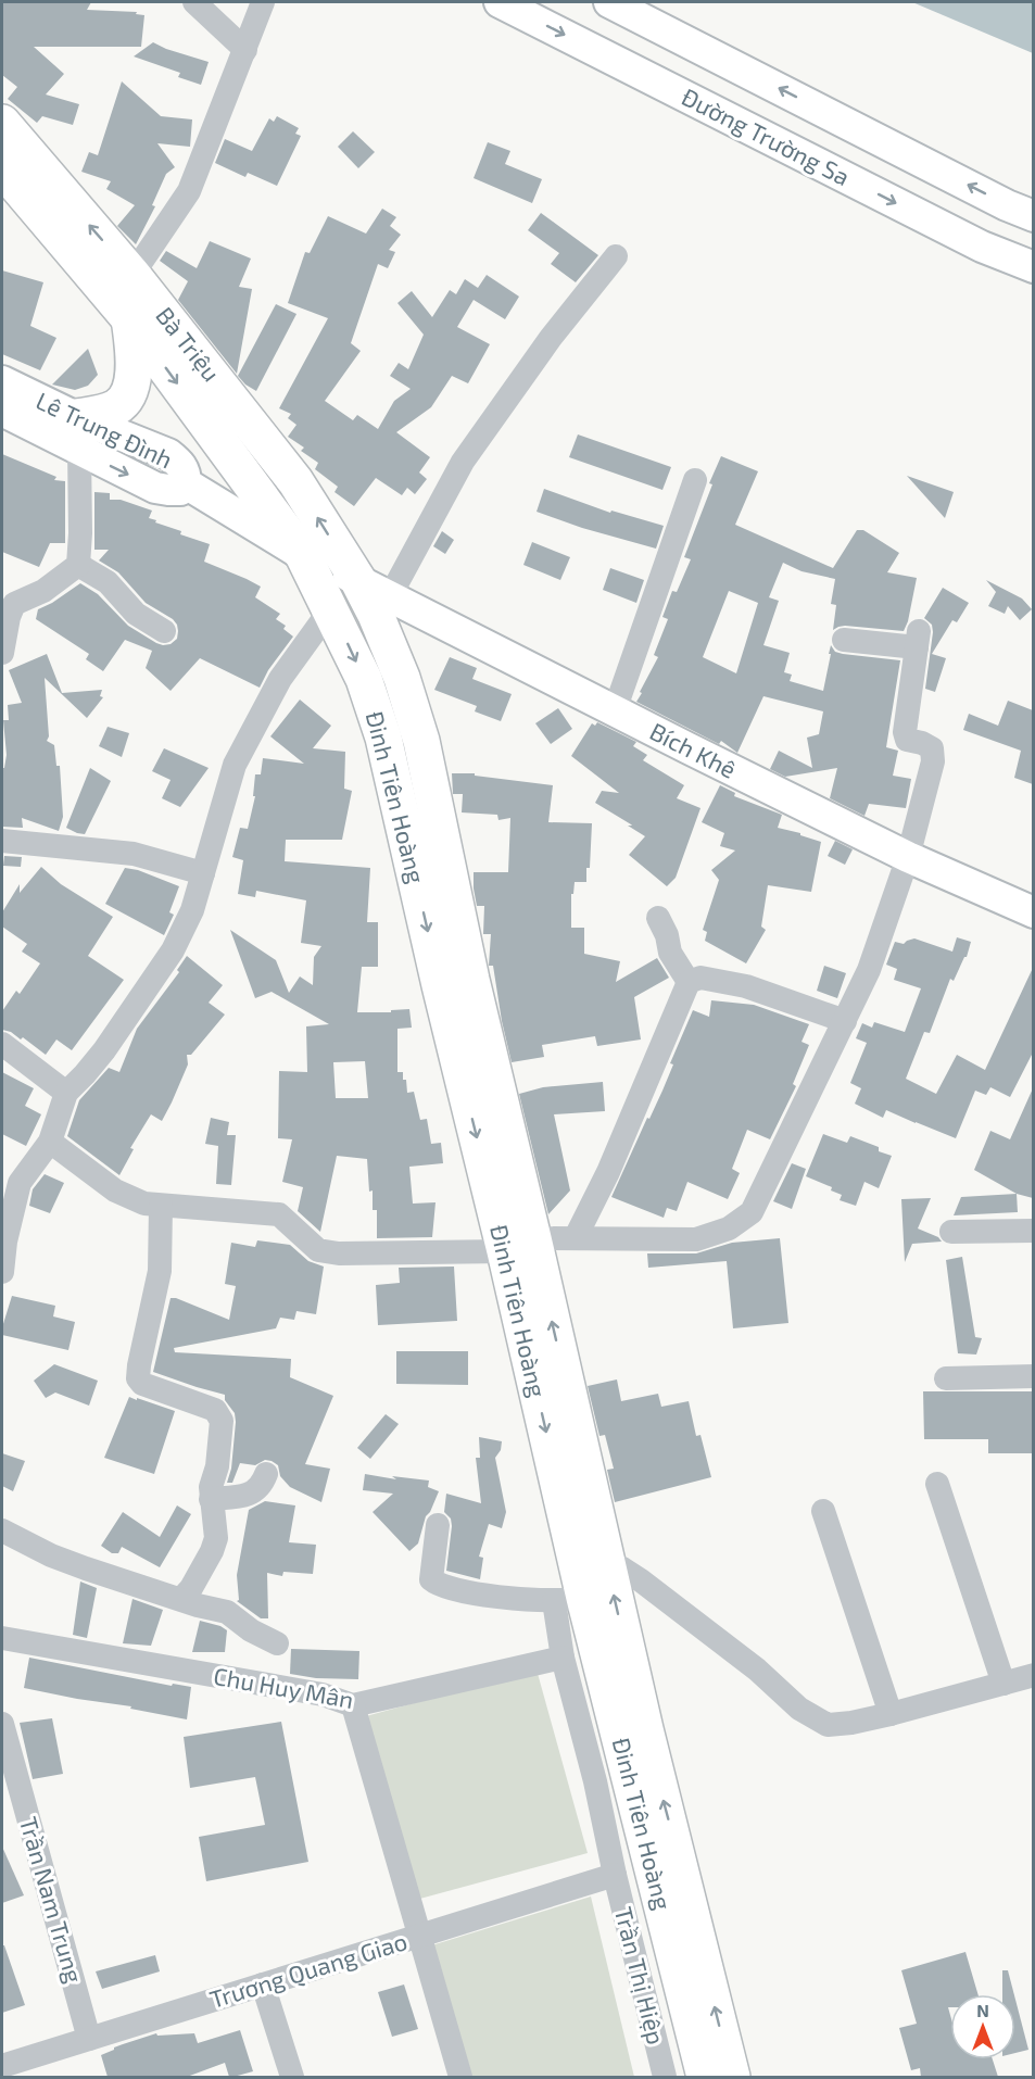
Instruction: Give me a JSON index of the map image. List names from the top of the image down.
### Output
{
  "streets": {
    "highway": ["Bà Triệu", "Đinh Tiên Hoàng"],
    "main road": ["Đường Trường Sa", "Lê Trung Đình", "Bích Khê"],
    "street": [
      "Chu Huy Mân",
      "Trần Nam Trung",
      "Trương Quang Giao",
      "Trần Thị Hiệp"
    ]
  },
  "crossings": [
    ["Bà Triệu", "Bích Khê"],
    ["Bà Triệu", "Đinh Tiên Hoàng"],
    ["Lê Trung Đình", "Bích Khê"],
    ["Bích Khê", "Đinh Tiên Hoàng"],
    ["Đinh Tiên Hoàng", "Trần Thị Hiệp"],
    ["Chu Huy Mân", "Trần Thị Hiệp"],
    ["Trần Nam Trung", "Trương Quang Giao"],
    ["Trương Quang Giao", "Trần Thị Hiệp"]
  ],
  "north": "top"
}
